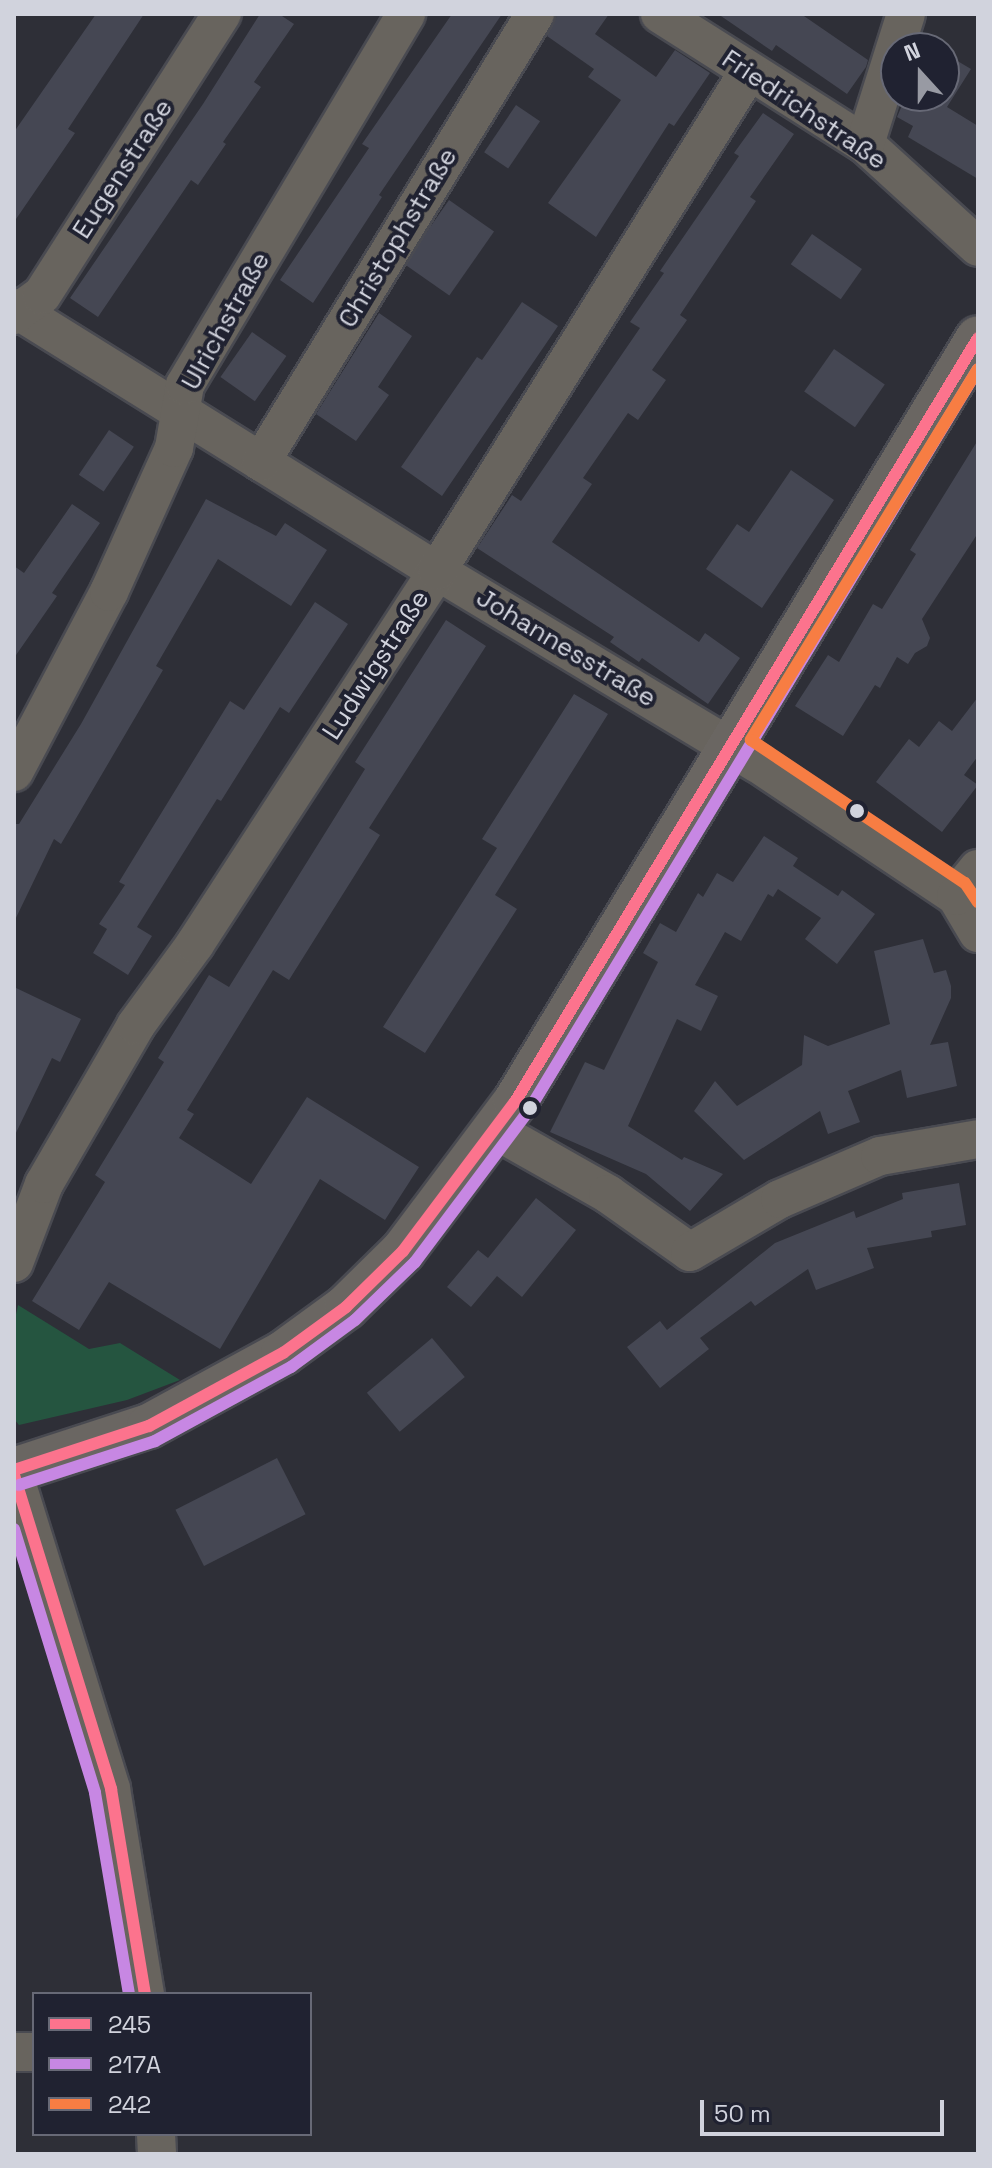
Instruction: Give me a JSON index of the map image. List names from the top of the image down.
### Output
{
  "streets": {
    "street": [
      "Friedrichstraße",
      "Eugenstraße",
      "Christophstraße",
      "Ulrichstraße",
      "Johannesstraße",
      "Ludwigstraße"
    ]
  },
  "crossings": [
    ["Friedrichstraße", "Ludwigstraße"],
    ["Eugenstraße", "Johannesstraße"],
    ["Christophstraße", "Johannesstraße"],
    ["Ulrichstraße", "Johannesstraße"],
    ["Johannesstraße", "Ludwigstraße"]
  ],
  "lines": ["transit line 245", "transit line 217A", "transit line 242"],
  "legend": ["245", "217A", "242"],
  "scale_bar": "50 m",
  "north": "top"
}
